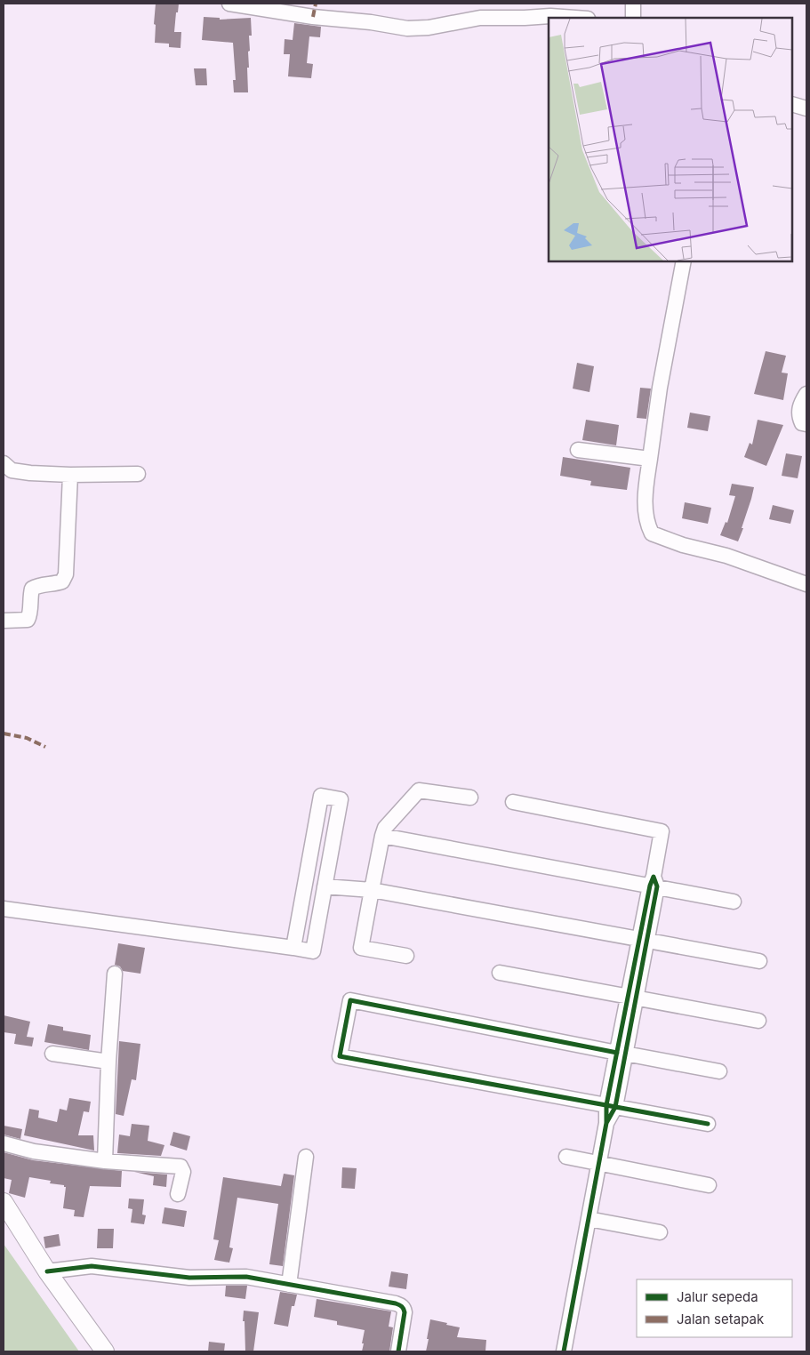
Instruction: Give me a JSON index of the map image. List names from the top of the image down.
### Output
{
  "legend": ["Jalur sepeda", "Jalan setapak"]
}
